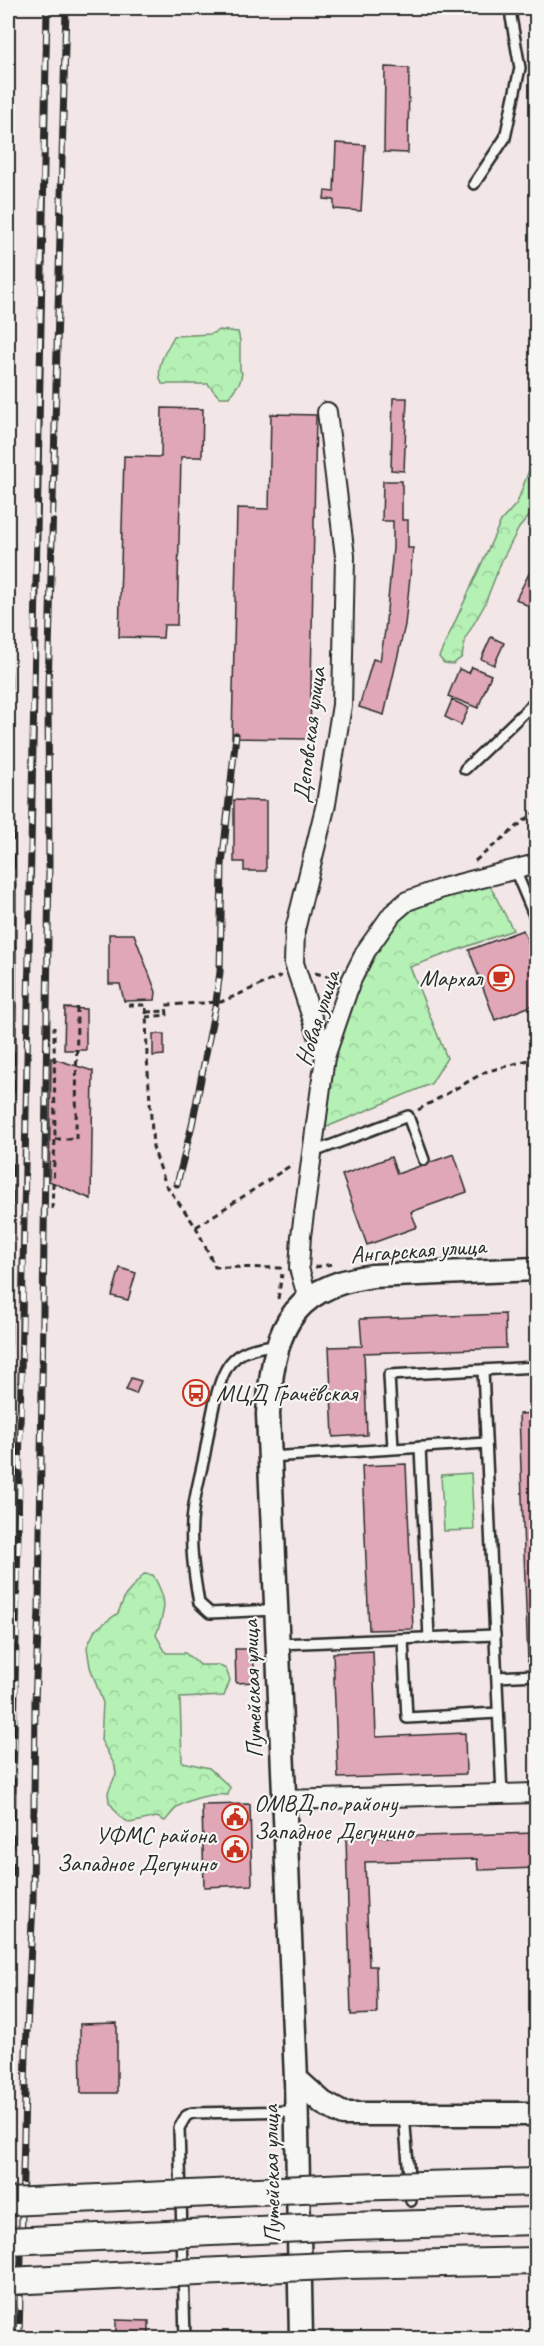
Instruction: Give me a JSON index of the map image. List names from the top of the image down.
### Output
{
  "streets": {
    "street": [
      "Деповская улица",
      "Новая улица",
      "Ангарская улица",
      "Путейская улица"
    ]
  },
  "crossings": [
    ["Деповская улица", "Новая улица"],
    ["Новая улица", "Ангарская улица"],
    ["Новая улица", "Путейская улица"],
    ["Ангарская улица", "Путейская улица"]
  ],
  "places": {
    "cafe": ["Мархал"],
    "bus stop": ["МЦД Грачёвская"],
    "public building": ["ОМВД по району Западное Дегунино", "УФМС района Западное Дегунино"]
  }
}
